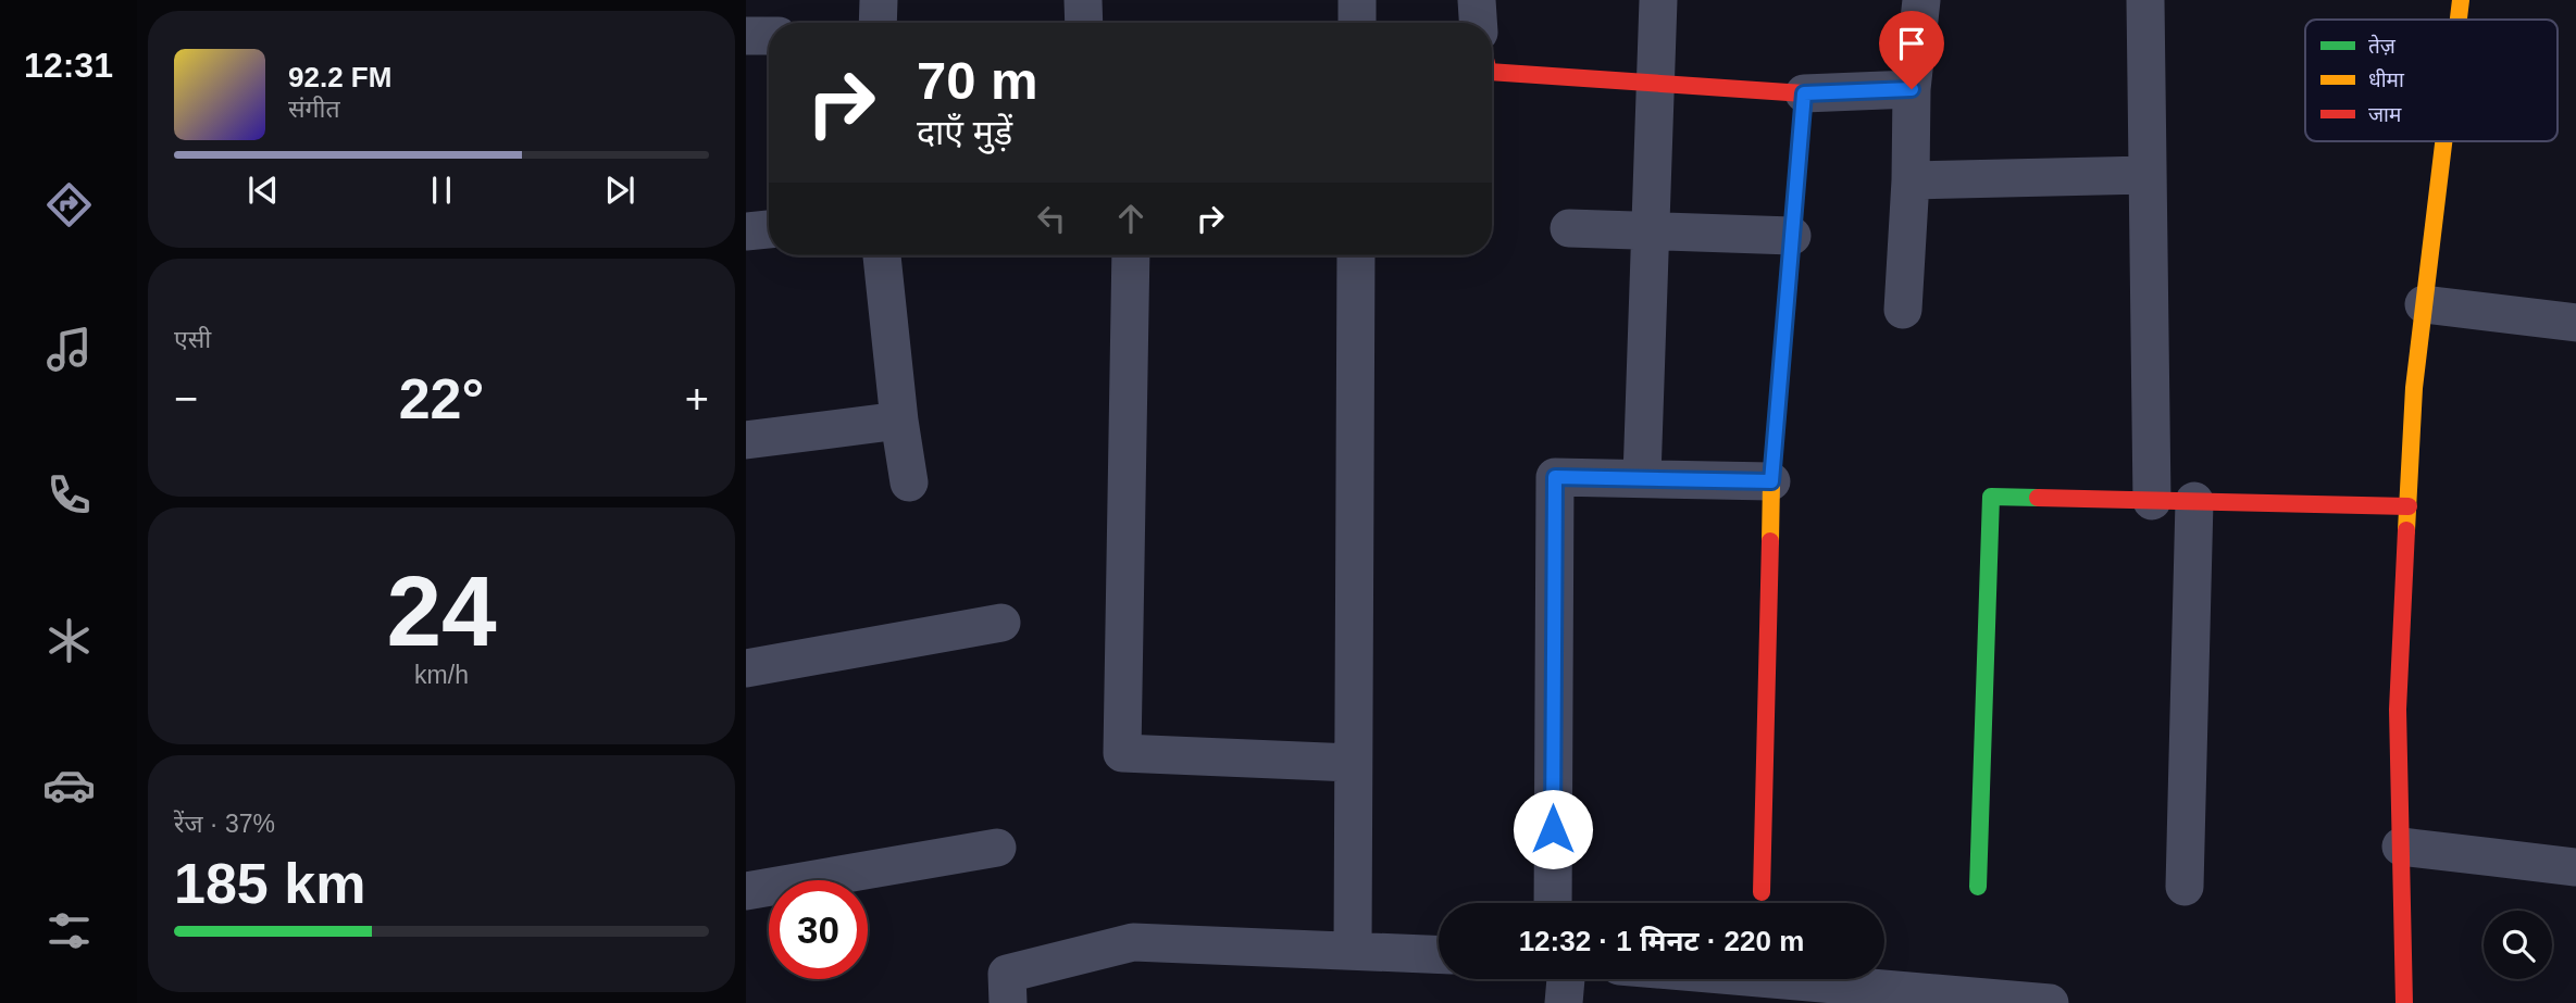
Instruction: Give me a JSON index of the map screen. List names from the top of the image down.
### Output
{
  "legend": ["तेज़", "धीमा", "जाम"],
  "page": {
    "tabs": "12:31",
    "turn": ["70 m", "दाएँ मुड़ें"],
    "song": ["92.2 FM", "संगीत"],
    "tile": [
      "एसी",
      ["24", "km/h"],
      ["रेंज · 37%", "185 km"]
    ],
    "heat": ["−", "22°", "+"],
    "limit": "30",
    "trip": "12:32 · 1 मिनट · 220 m"
  }
}
